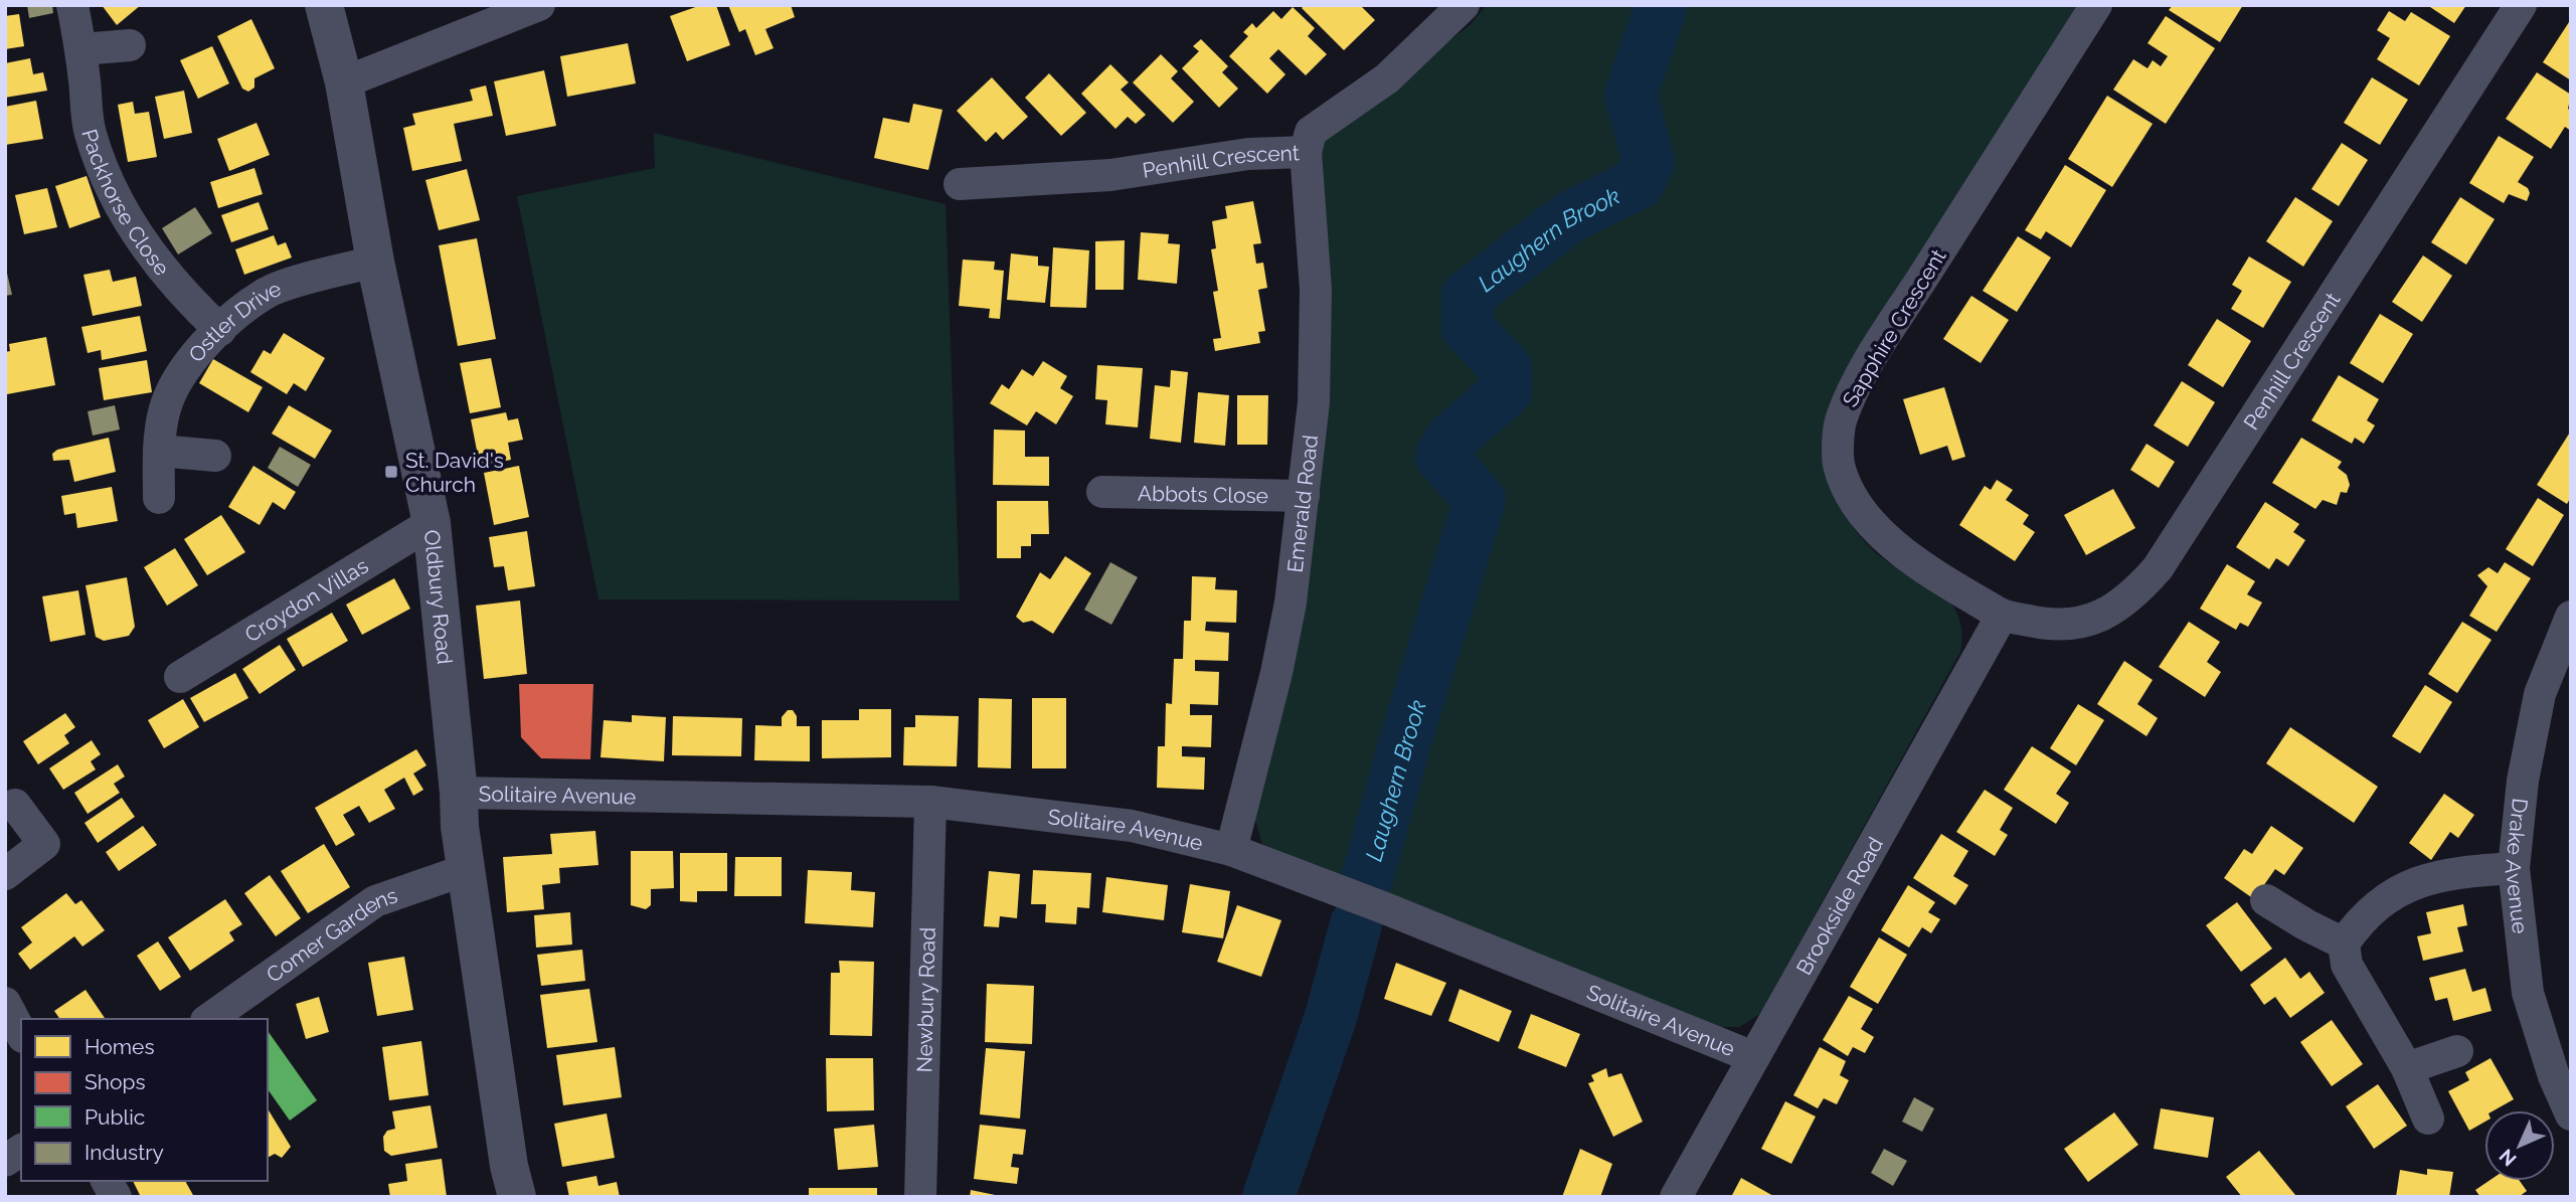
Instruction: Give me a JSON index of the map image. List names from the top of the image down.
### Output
{
  "streets": {
    "street": [
      "Penhill Crescent",
      "Packhorse Close",
      "Ostler Drive",
      "Sapphire Crescent",
      "Abbots Close",
      "Emerald Road",
      "Oldbury Road",
      "Croydon Villas",
      "Solitaire Avenue",
      "Drake Avenue",
      "Brookside Road",
      "Comer Gardens",
      "Newbury Road"
    ]
  },
  "crossings": [
    ["Penhill Crescent", "Sapphire Crescent"],
    ["Penhill Crescent", "Emerald Road"],
    ["Penhill Crescent", "Brookside Road"],
    ["Packhorse Close", "Ostler Drive"],
    ["Ostler Drive", "Oldbury Road"],
    ["Sapphire Crescent", "Brookside Road"],
    ["Abbots Close", "Emerald Road"],
    ["Emerald Road", "Solitaire Avenue"],
    ["Oldbury Road", "Croydon Villas"],
    ["Oldbury Road", "Solitaire Avenue"],
    ["Oldbury Road", "Comer Gardens"],
    ["Solitaire Avenue", "Brookside Road"],
    ["Solitaire Avenue", "Newbury Road"]
  ],
  "water": ["Laughern Brook"],
  "places": {
    "transit": ["St. David's Church"]
  },
  "legend": [
    "Homes",
    "Shops",
    "Public",
    "Industry"
  ],
  "north": "bottom left"
}
